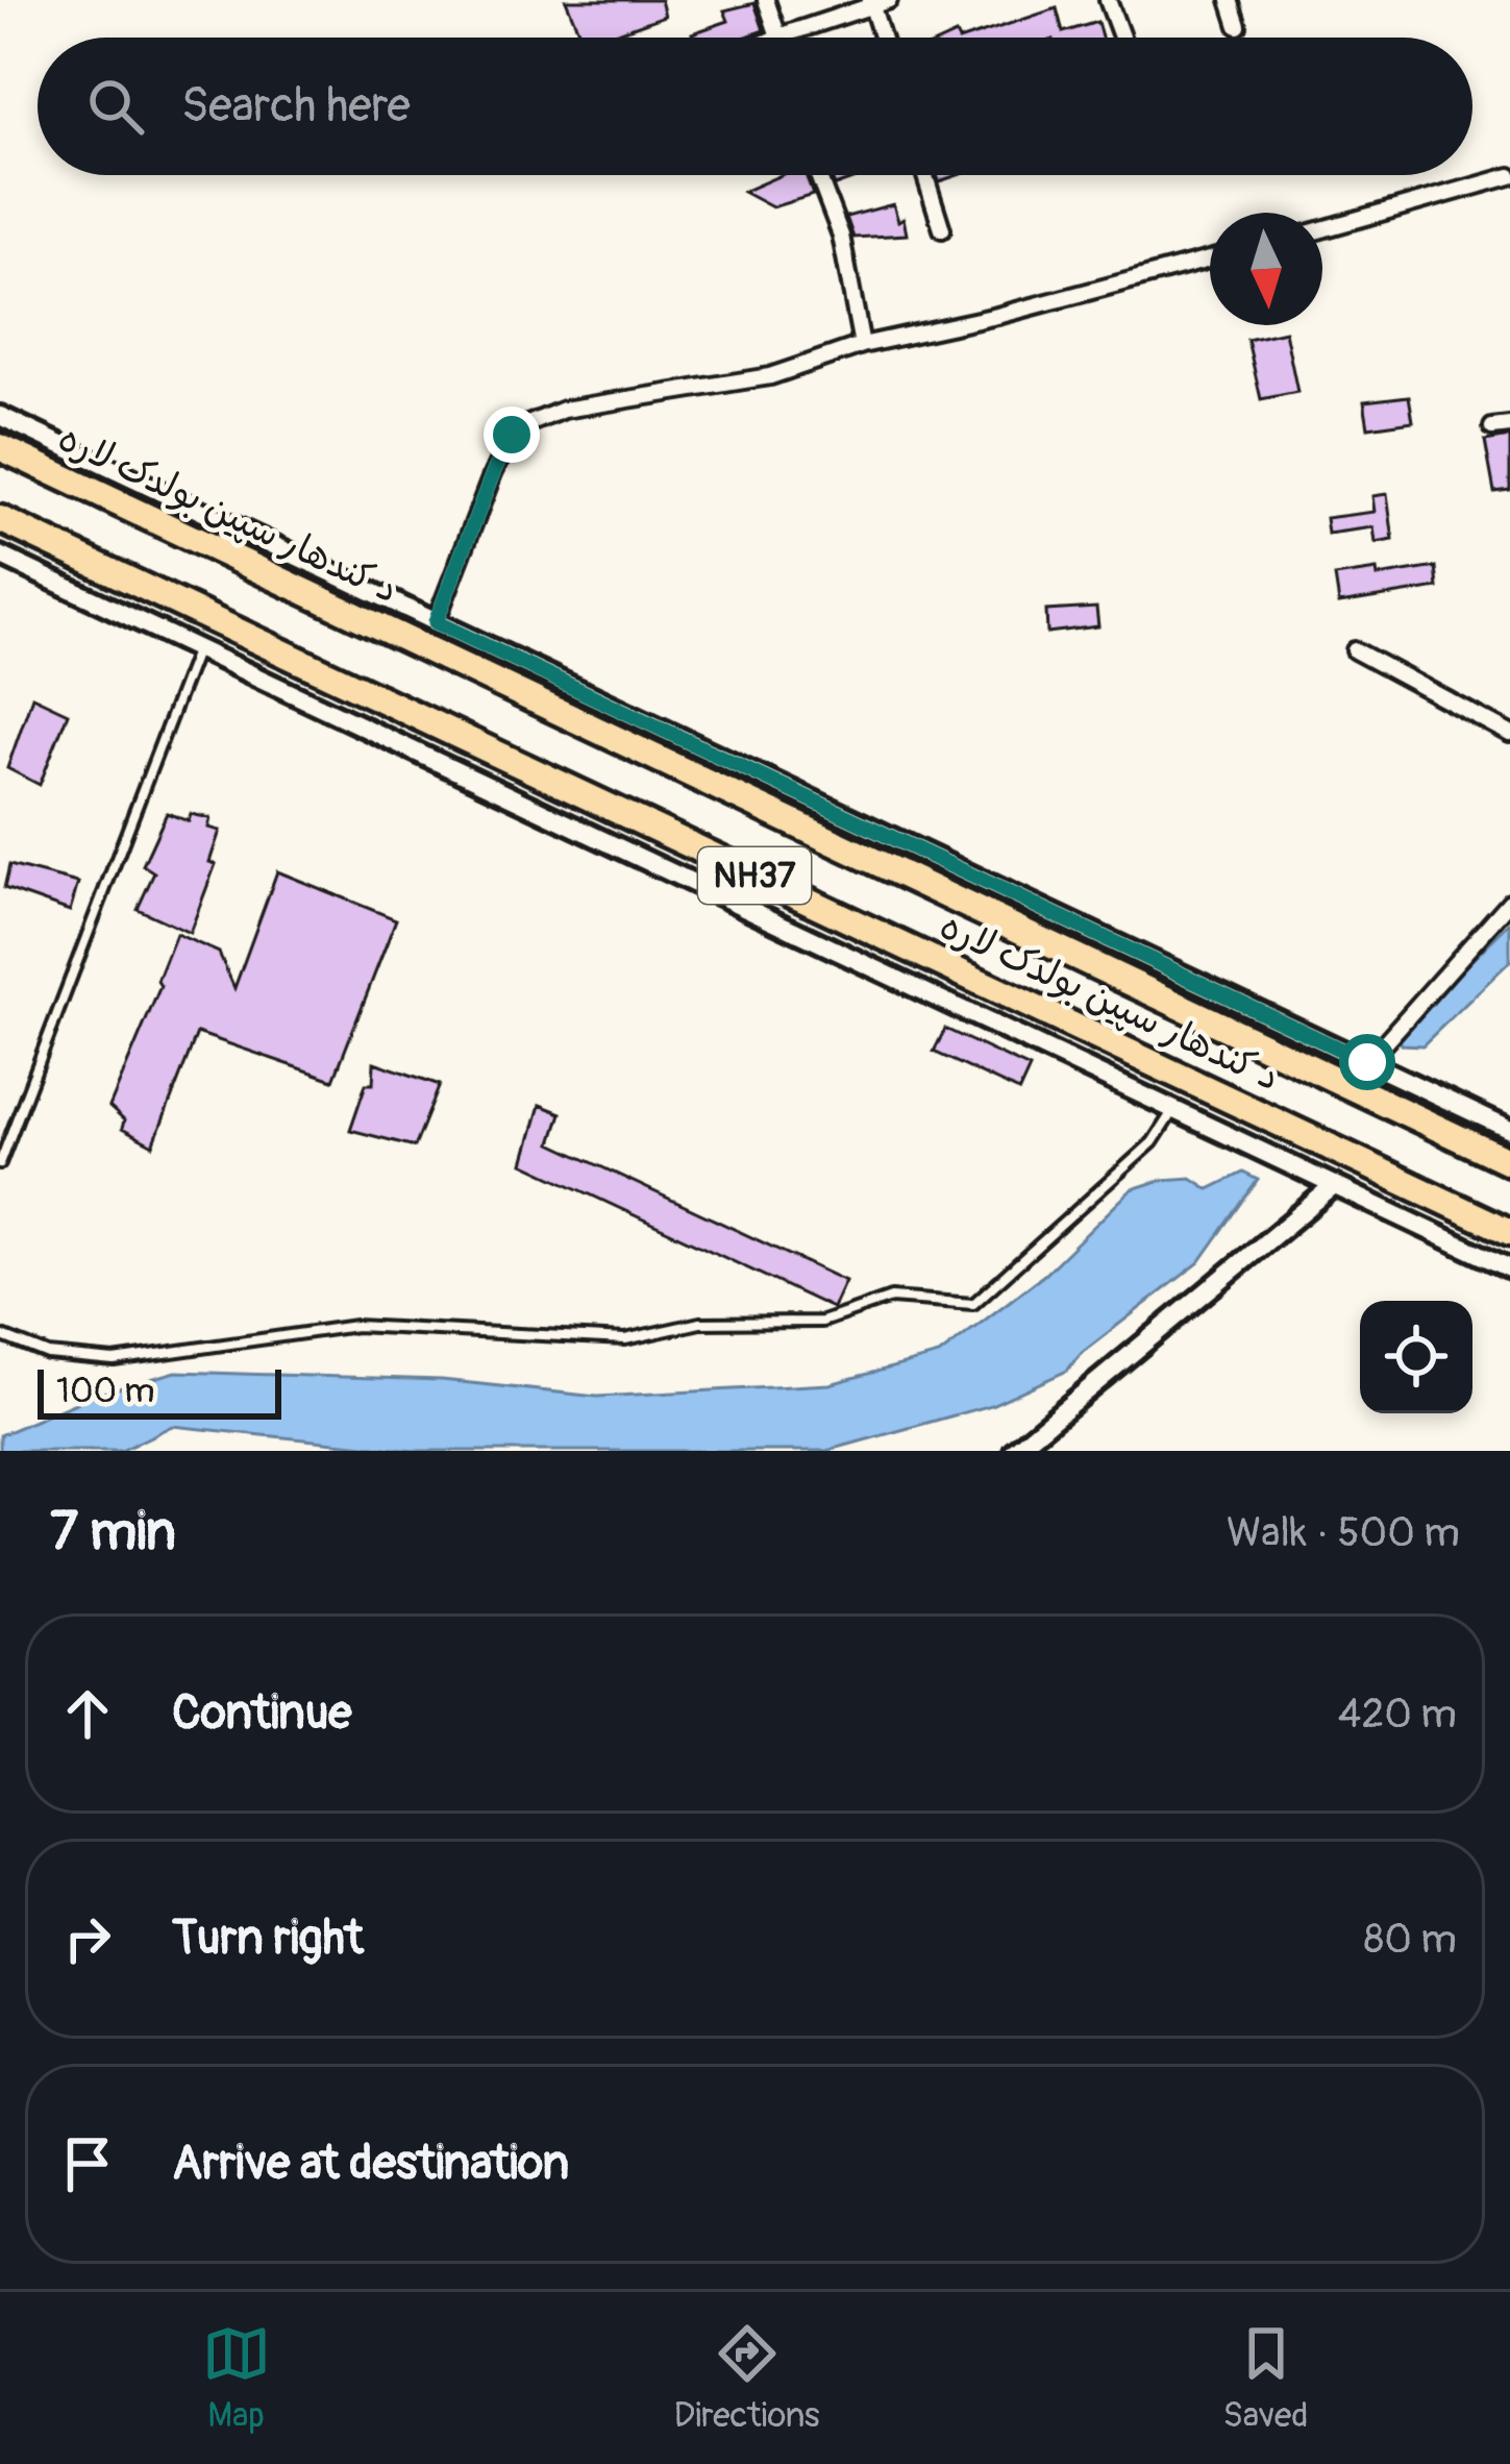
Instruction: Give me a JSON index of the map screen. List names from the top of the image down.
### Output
{
  "streets": {
    "highway": ["د کندهار سپین بولدک لاره", "NH37"]
  },
  "scale_bar": "100 m",
  "north": "bottom",
  "page": {
    "search": "Search here",
    "scale": "100 m",
    "heading": ["7 min", "Walk · 500 m"],
    "list": [
      ["Continue", "420 m"],
      ["Turn right", "80 m"],
      "Arrive at destination"
    ],
    "nav": ["Map", "Directions", "Saved"]
  }
}
